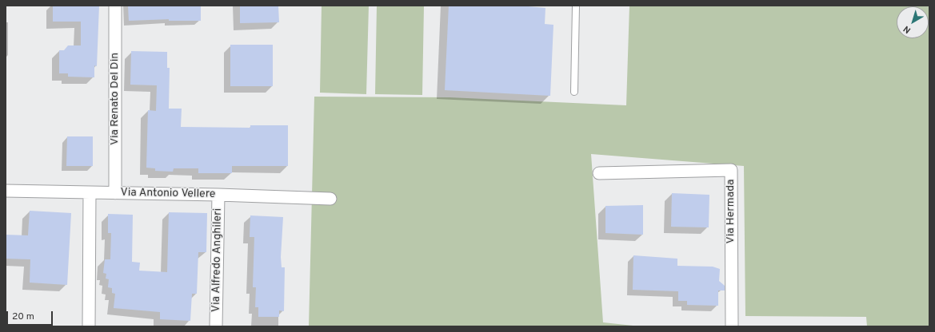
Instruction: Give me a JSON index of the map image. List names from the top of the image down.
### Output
{
  "streets": {
    "street": [
      "Via Renato Del Din",
      "Via Antonio Vellere",
      "Via Hermada",
      "Via Alfredo Anghileri"
    ]
  },
  "crossings": [
    ["Via Renato Del Din", "Via Antonio Vellere"],
    ["Via Antonio Vellere", "Via Alfredo Anghileri"]
  ],
  "scale_bar": "20 m",
  "north": "bottom left"
}
